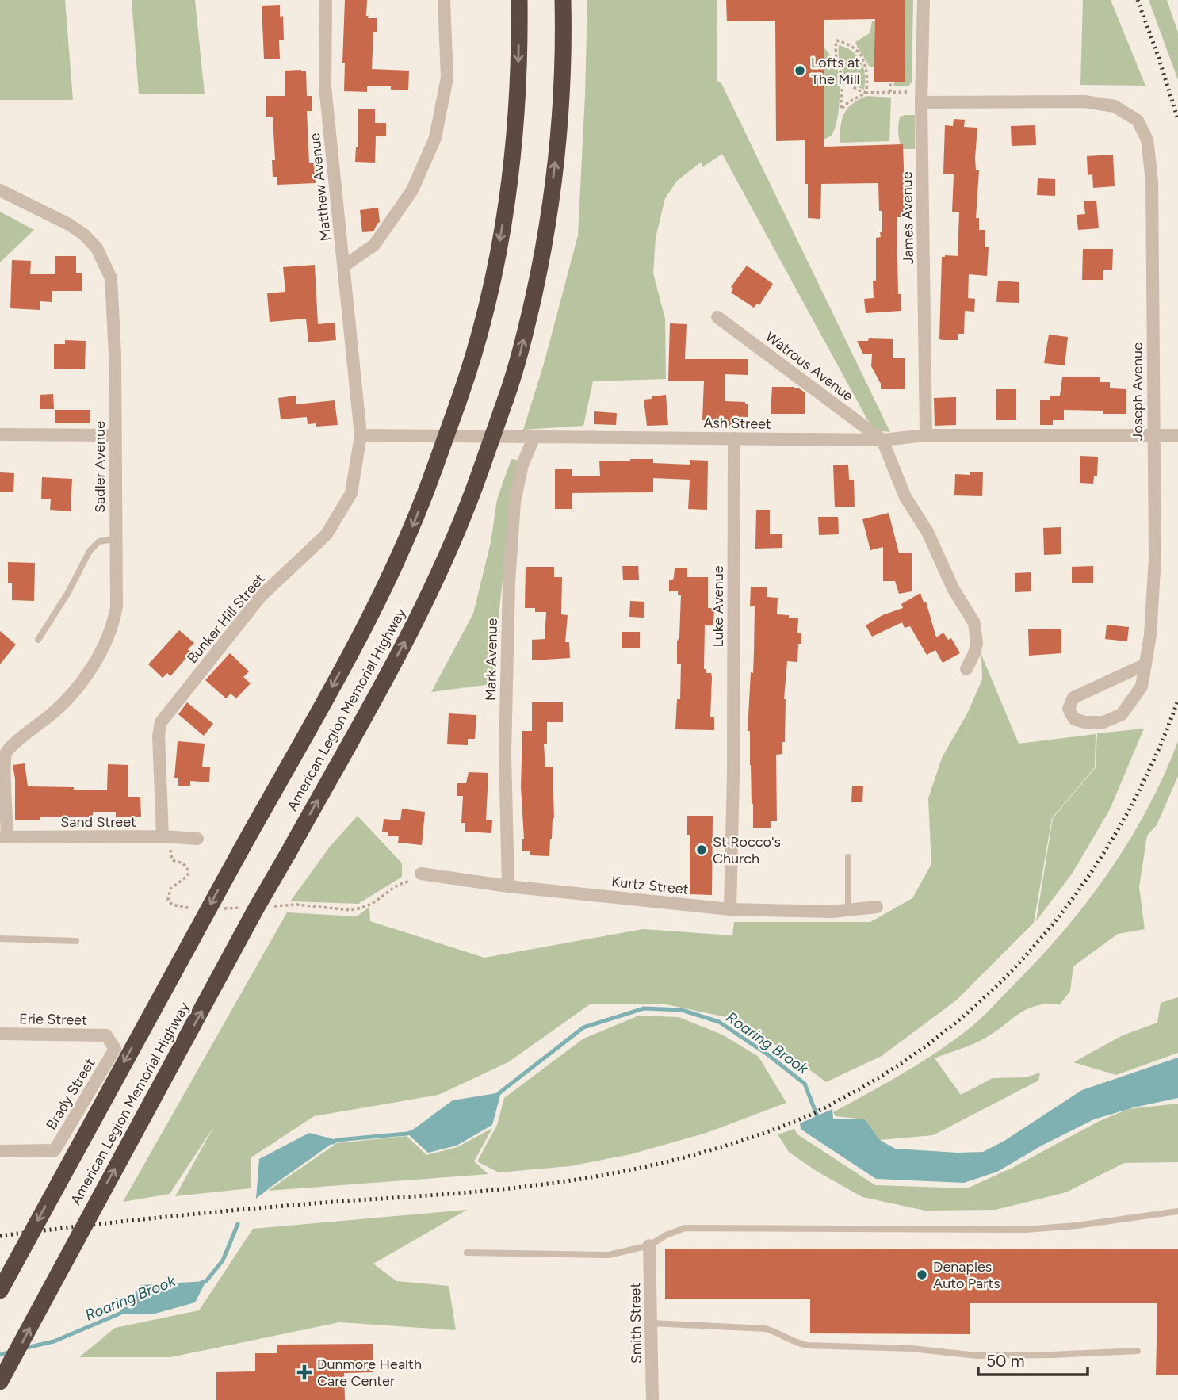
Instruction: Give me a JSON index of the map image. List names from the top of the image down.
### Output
{
  "streets": {
    "highway": ["American Legion Memorial Highway"],
    "street": [
      "Matthew Avenue",
      "James Avenue",
      "Watrous Avenue",
      "Joseph Avenue",
      "Ash Street",
      "Sadler Avenue",
      "Luke Avenue",
      "Bunker Hill Street",
      "Mark Avenue",
      "Sand Street",
      "Kurtz Street",
      "Erie Street",
      "Brady Street",
      "Smith Street"
    ]
  },
  "crossings": [
    ["Matthew Avenue", "Ash Street"],
    ["Matthew Avenue", "Bunker Hill Street"],
    ["James Avenue", "Joseph Avenue"],
    ["James Avenue", "Ash Street"],
    ["Watrous Avenue", "Ash Street"],
    ["Joseph Avenue", "Ash Street"],
    ["Ash Street", "Luke Avenue"],
    ["Ash Street", "Bunker Hill Street"],
    ["Ash Street", "Mark Avenue"],
    ["Sadler Avenue", "Sand Street"],
    ["Luke Avenue", "Kurtz Street"],
    ["Bunker Hill Street", "Sand Street"],
    ["Mark Avenue", "Kurtz Street"],
    ["Erie Street", "Brady Street"]
  ],
  "water": ["Roaring Brook"],
  "places": {
    "other": ["Lofts at The Mill", "St Rocco's Church", "Denaples Auto Parts"],
    "health": ["Dunmore Health Care Center"]
  },
  "scale_bar": "50 m"
}
